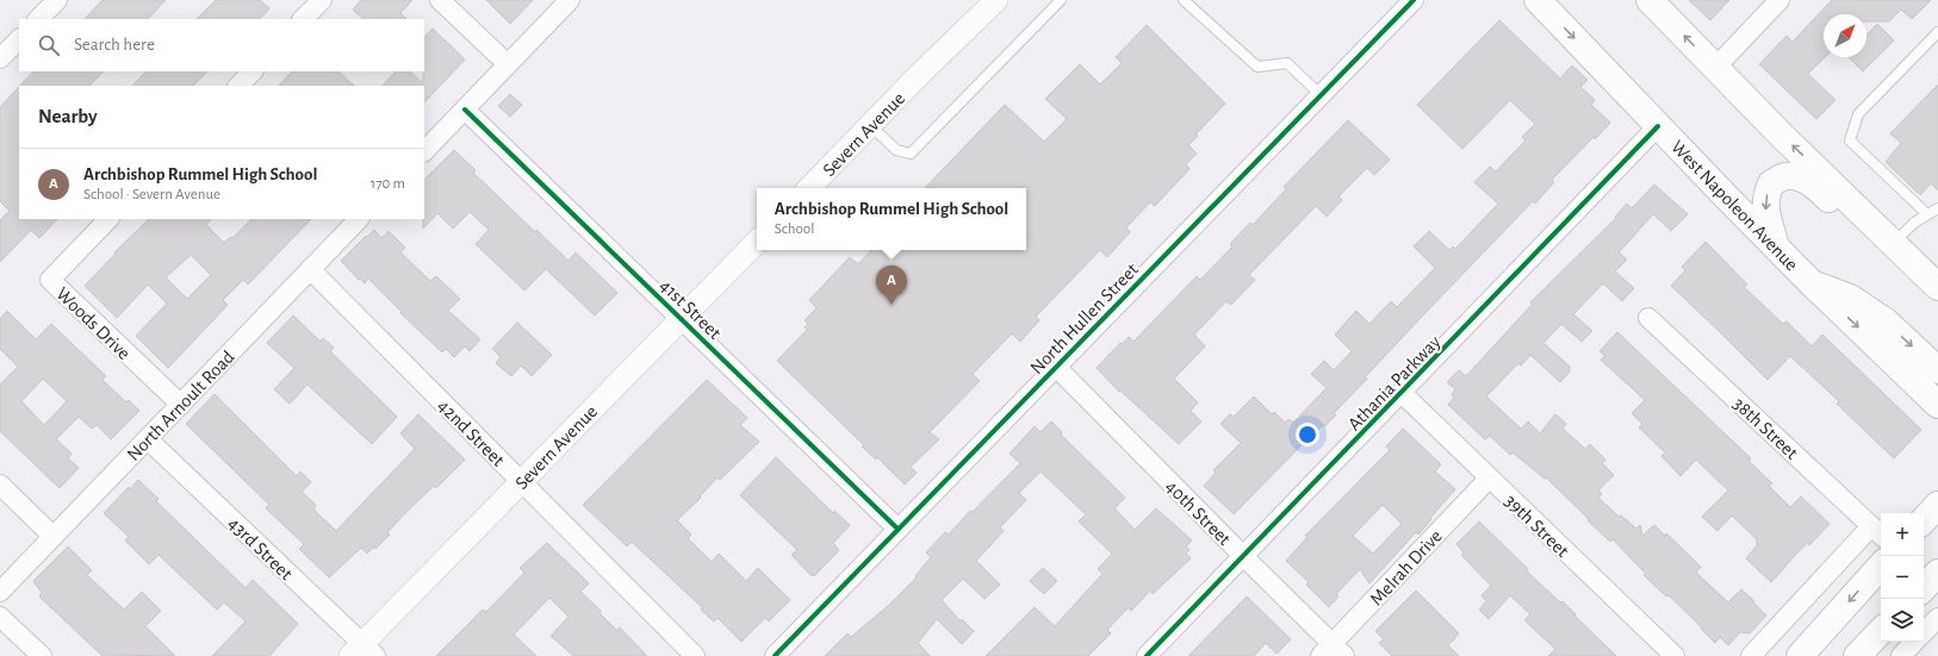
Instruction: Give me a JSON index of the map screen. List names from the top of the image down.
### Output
{
  "streets": {
    "main road": ["West Napoleon Avenue"],
    "street": [
      "Severn Avenue",
      "41st Street",
      "North Hullen Street",
      "Woods Drive",
      "Athania Parkway",
      "North Arnoult Road",
      "38th Street",
      "42nd Street",
      "40th Street",
      "39th Street",
      "43rd Street",
      "Melrah Drive"
    ]
  },
  "crossings": [
    ["Severn Avenue", "41st Street"],
    ["Severn Avenue", "42nd Street"],
    ["Severn Avenue", "43rd Street"],
    ["West Napoleon Avenue", "Athania Parkway"],
    ["41st Street", "North Hullen Street"],
    ["North Hullen Street", "40th Street"],
    ["Woods Drive", "North Arnoult Road"],
    ["Athania Parkway", "40th Street"],
    ["Athania Parkway", "39th Street"],
    ["North Arnoult Road", "42nd Street"],
    ["North Arnoult Road", "43rd Street"],
    ["40th Street", "Melrah Drive"],
    ["39th Street", "Melrah Drive"]
  ],
  "north": "top right",
  "page": {
    "search": "Search here",
    "heading": "Nearby",
    "list": [
      {
        "mark": "A",
        "name": "Archbishop Rummel High School",
        "note": "School · Severn Avenue",
        "value": "170 m"
      }
    ],
    "popup": ["Archbishop Rummel High School", "School"],
    "pins": "A",
    "map_buttons": ["+", "−"]
  }
}
